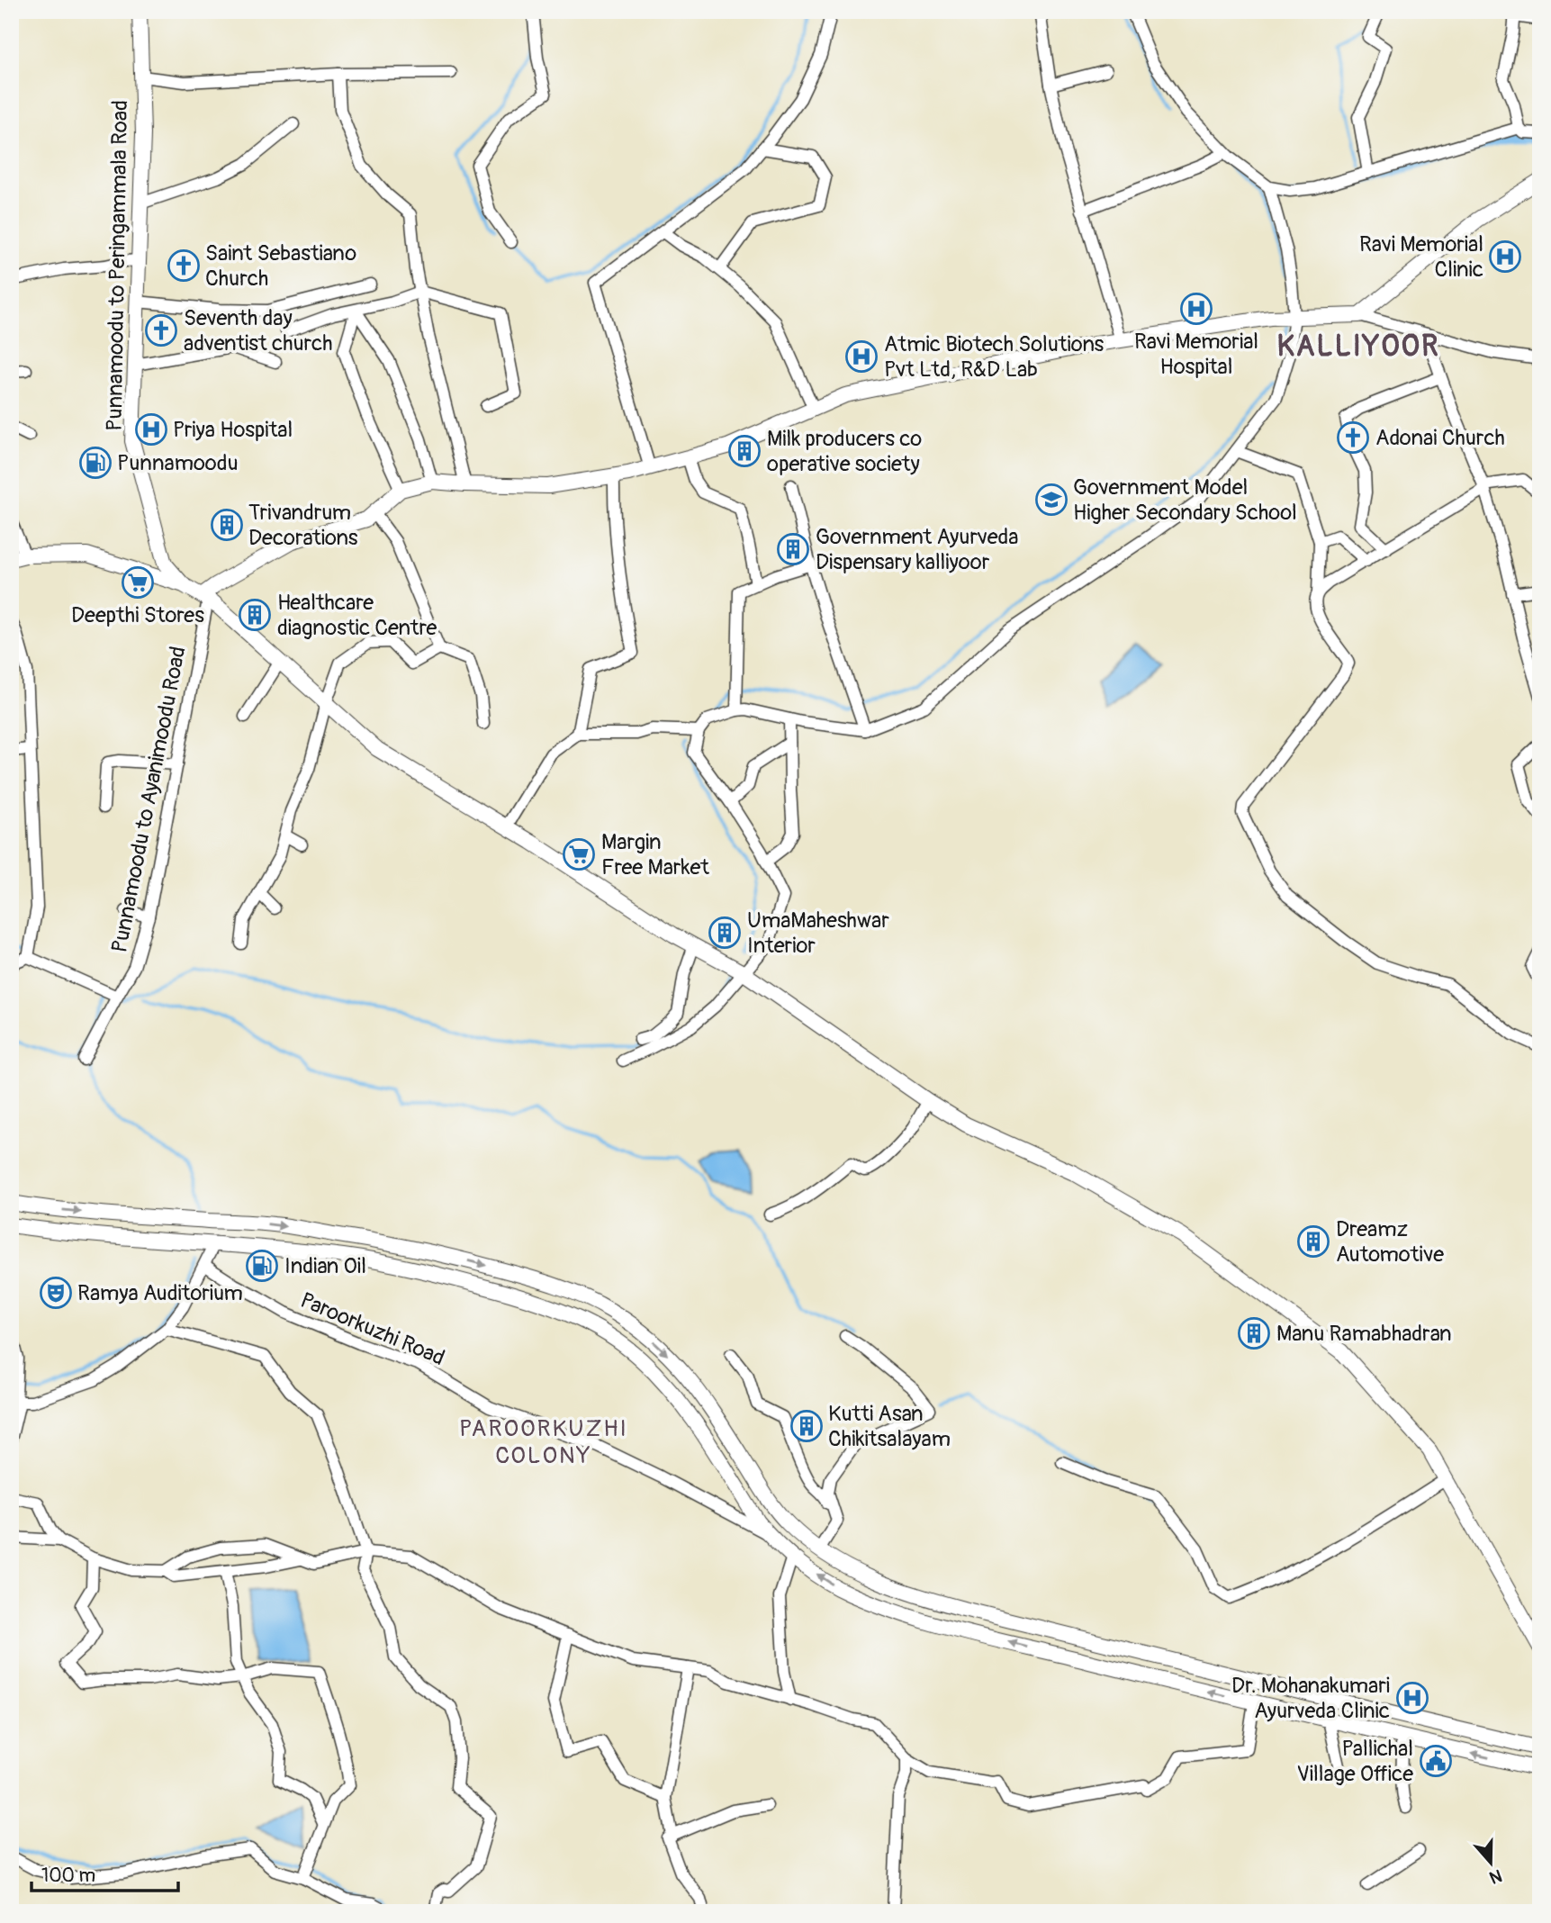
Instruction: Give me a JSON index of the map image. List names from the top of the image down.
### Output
{
  "streets": {
    "main road": ["Punnamoodu to Peringammala Road"],
    "street": ["Punnamoodu to Ayanimoodu Road", "Paroorkuzhi Road"]
  },
  "districts": ["KALLIYOOR", "PAROORKUZHI COLONY"],
  "places": {
    "hospital": [
      "Ravi Memorial Clinic",
      "Ravi Memorial Hospital",
      "Atmic Biotech Solutions Pvt Ltd, R&D Lab",
      "Priya Hospital",
      "Dr. Mohanakumari Ayurveda Clinic"
    ],
    "church": ["Saint Sebastiano Church", "Seventh day adventist church", "Adonai Church"],
    "building": [
      "Milk producers co operative society",
      "Trivandrum Decorations",
      "Government Ayurveda Dispensary kalliyoor",
      "Healthcare diagnostic Centre",
      "UmaMaheshwar Interior",
      "Dreamz Automotive",
      "Manu Ramabhadran",
      "Kutti Asan Chikitsalayam"
    ],
    "fuel station": ["Punnamoodu", "Indian Oil"],
    "school or university": ["Government Model Higher Secondary School"],
    "supermarket": ["Deepthi Stores", "Margin Free Market"],
    "theatre": ["Ramya Auditorium"],
    "public building": ["Pallichal Village Office"]
  },
  "scale_bar": "100 m",
  "north": "bottom"
}
